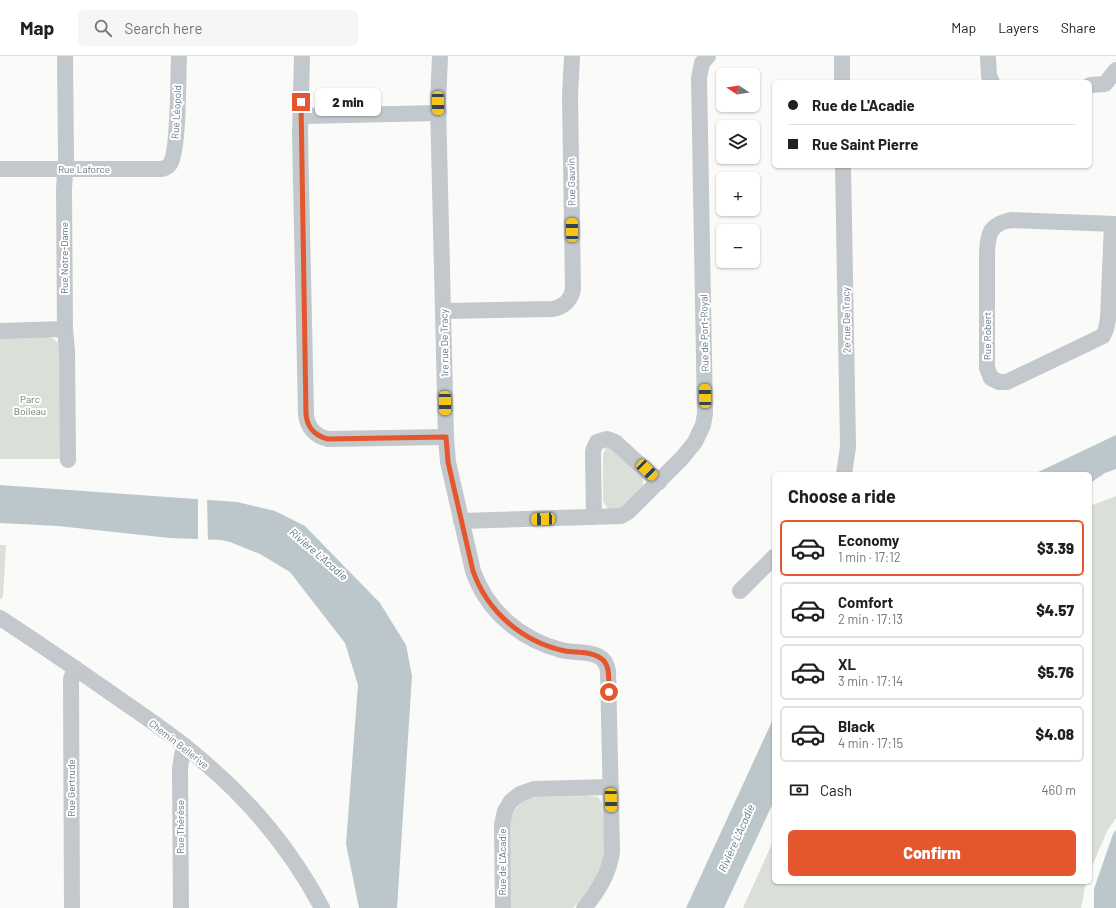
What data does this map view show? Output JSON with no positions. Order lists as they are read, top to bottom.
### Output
{
  "streets": {
    "street": [
      "Rue Léopold",
      "Rue Laforce",
      "Rue Gauvin",
      "Rue Notre-Dame",
      "2e rue De Tracy",
      "Rue de Port-Royal",
      "Rue Robert",
      "1re rue De Tracy",
      "Chemin Bellerive",
      "Rue Gertrude",
      "Rue Thérèse",
      "Rue de L'Acadie"
    ]
  },
  "crossings": [
    ["Rue Léopold", "Rue Laforce"],
    ["Rue Laforce", "Rue Notre-Dame"],
    ["Rue Gauvin", "1re rue De Tracy"],
    ["Rue de Port-Royal", "1re rue De Tracy"],
    ["1re rue De Tracy", "Rue de L'Acadie"],
    ["Chemin Bellerive", "Rue Gertrude"],
    ["Chemin Bellerive", "Rue Thérèse"]
  ],
  "water": ["Rivière L'Acadie"],
  "parks": ["Parc Boileau"],
  "north": "left",
  "page": {
    "header": "Map",
    "search": "Search here",
    "nav": ["Map", "Layers", "Share"],
    "map_buttons": ["+", "−"],
    "banner": ["Rue de L'Acadie", "Rue Saint Pierre"],
    "bubble": "2 min",
    "heading": "Choose a ride",
    "list": [
      {
        "name": "Economy",
        "note": "1 min · 17:12",
        "value": "$3.39"
      },
      {
        "name": "Comfort",
        "note": "2 min · 17:13",
        "value": "$4.57"
      },
      {
        "name": "XL",
        "note": "3 min · 17:14",
        "value": "$5.76"
      },
      {
        "name": "Black",
        "note": "4 min · 17:15",
        "value": "$4.08"
      }
    ],
    "pay": ["Cash", "460 m"],
    "buttons": "Confirm"
  }
}
